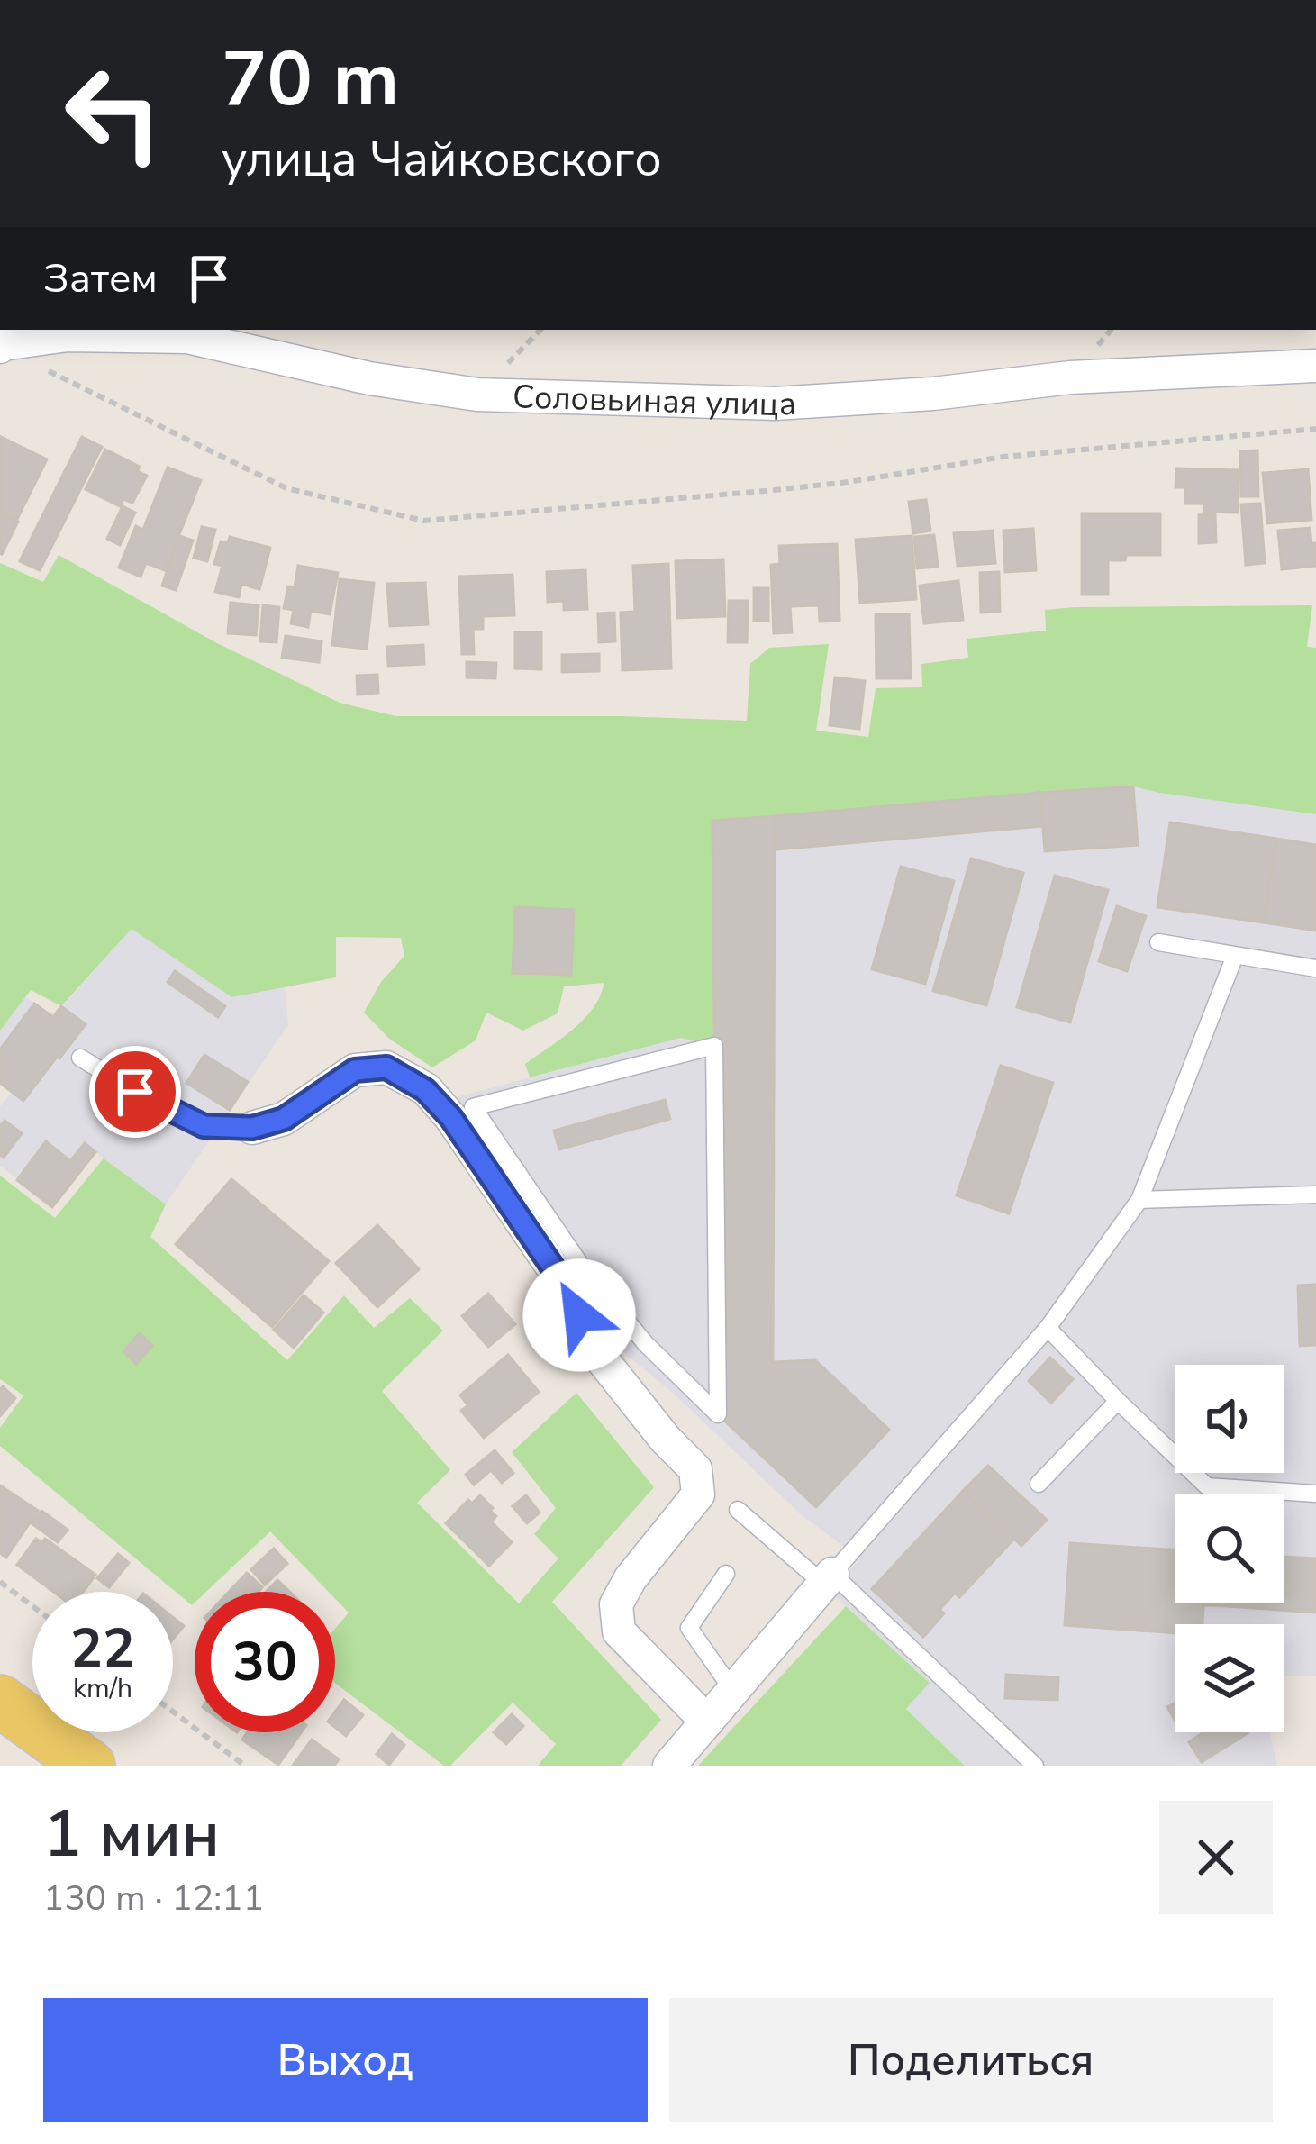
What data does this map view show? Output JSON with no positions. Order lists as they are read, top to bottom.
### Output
{
  "streets": {
    "street": ["Соловьиная улица"]
  },
  "page": {
    "turn": ["70 m", "улица Чайковского"],
    "then": "Затем",
    "speed": "22 km/h",
    "limit": "30",
    "heading": ["1 мин", "130 m · 12:11"],
    "buttons": ["Выход", "Поделиться"]
  }
}
